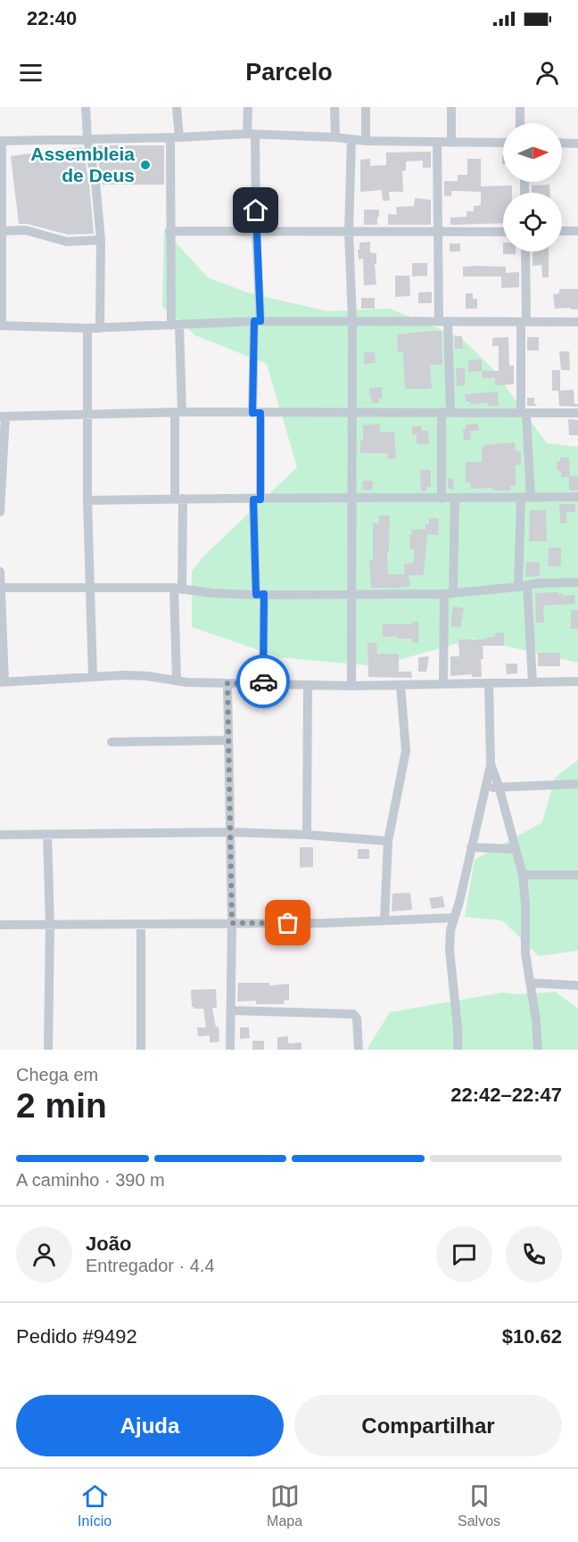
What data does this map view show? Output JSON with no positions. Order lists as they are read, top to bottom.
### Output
{
  "places": ["Assembleia de Deus"],
  "north": "right",
  "page": {
    "status": "22:40",
    "header": "Parcelo",
    "heading": ["2 min", "Chega em", "22:42–22:47"],
    "panel": [
      "João",
      "Entregador · 4.4",
      "Pedido #9492",
      "$10.62"
    ],
    "bar": "A caminho · 390 m",
    "buttons": ["Ajuda", "Compartilhar"],
    "tabs": ["Início", "Mapa", "Salvos"]
  }
}
